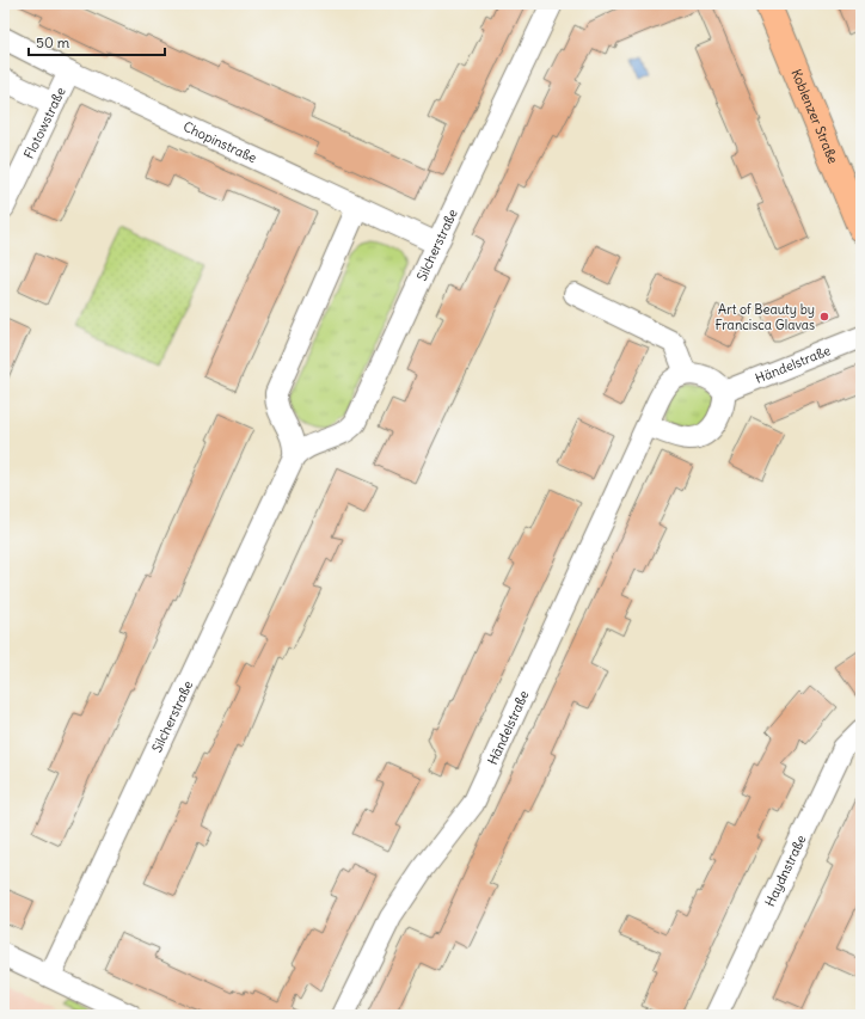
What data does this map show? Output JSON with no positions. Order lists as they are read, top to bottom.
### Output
{
  "streets": {
    "main road": ["Koblenzer Straße"],
    "street": [
      "Flotowstraße",
      "Chopinstraße",
      "Silcherstraße",
      "Händelstraße",
      "Haydnstraße"
    ]
  },
  "crossings": [
    ["Flotowstraße", "Chopinstraße"],
    ["Chopinstraße", "Silcherstraße"]
  ],
  "places": ["Art of Beauty by Francisca Glavas"],
  "scale_bar": "50 m"
}
